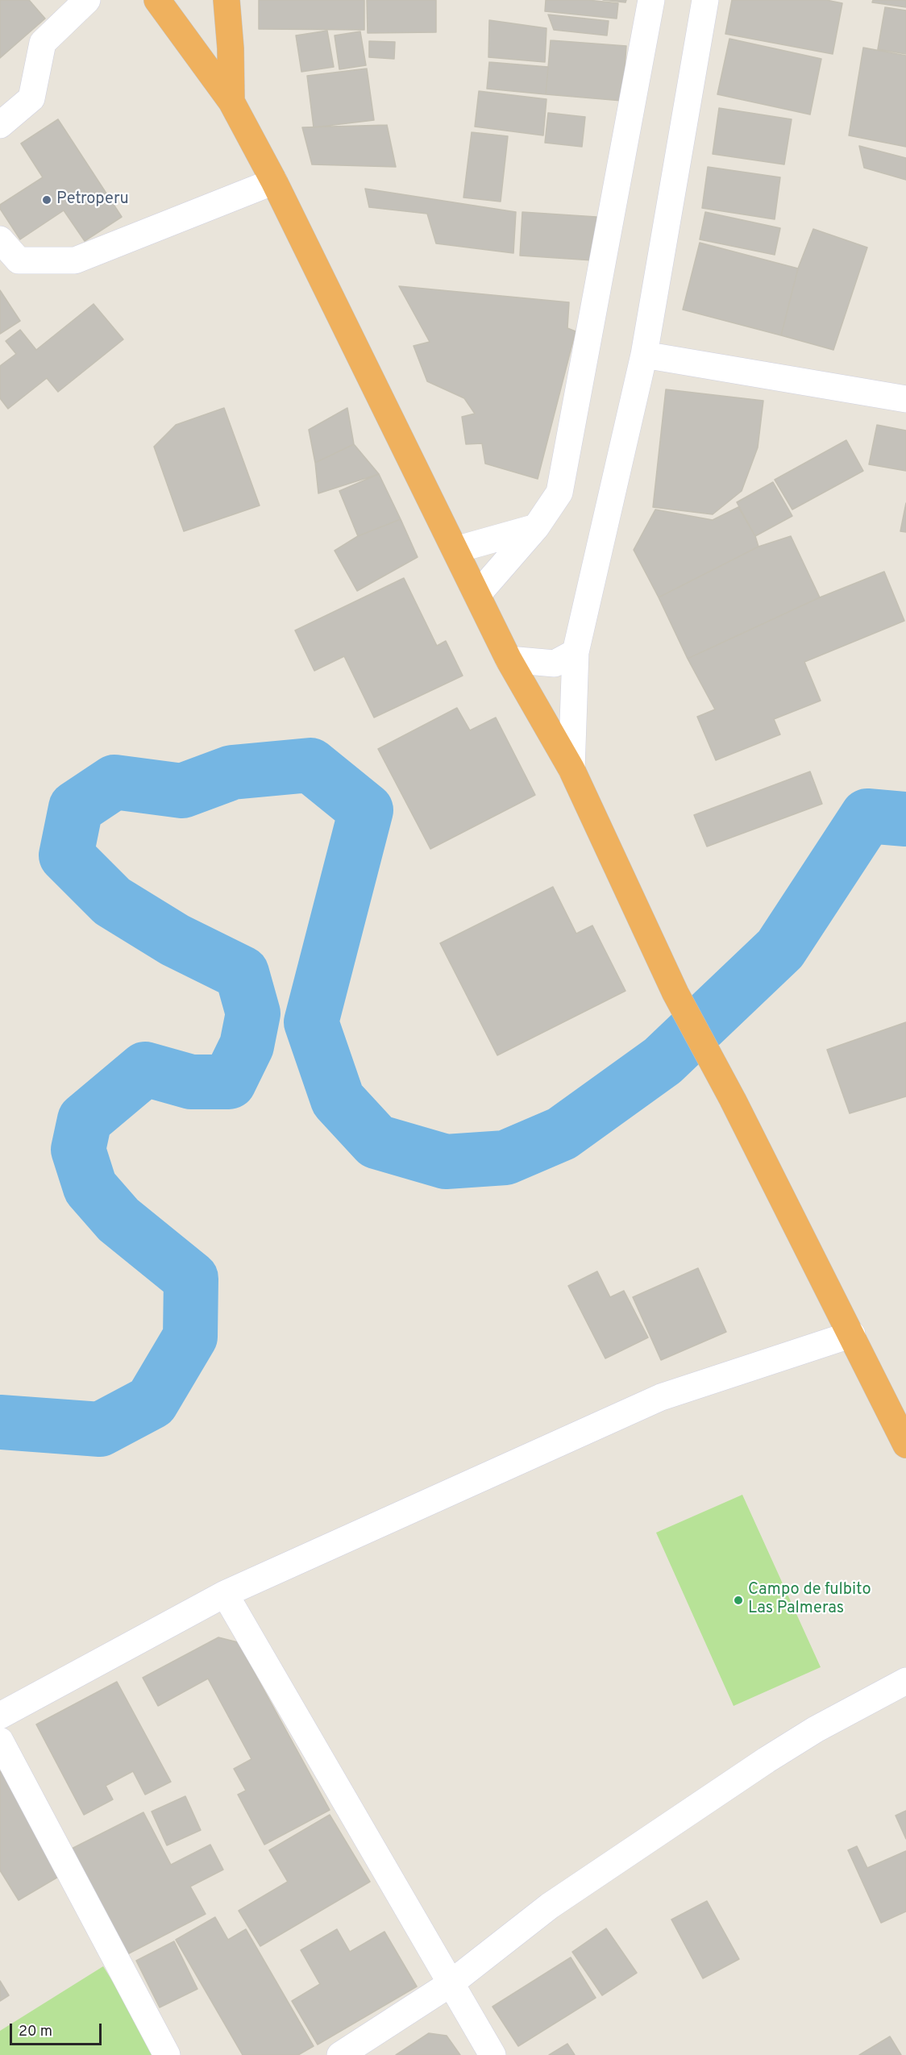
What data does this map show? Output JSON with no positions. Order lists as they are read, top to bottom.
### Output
{
  "places": ["Petroperu", "Campo de fulbito Las Palmeras"],
  "scale_bar": "20 m"
}
